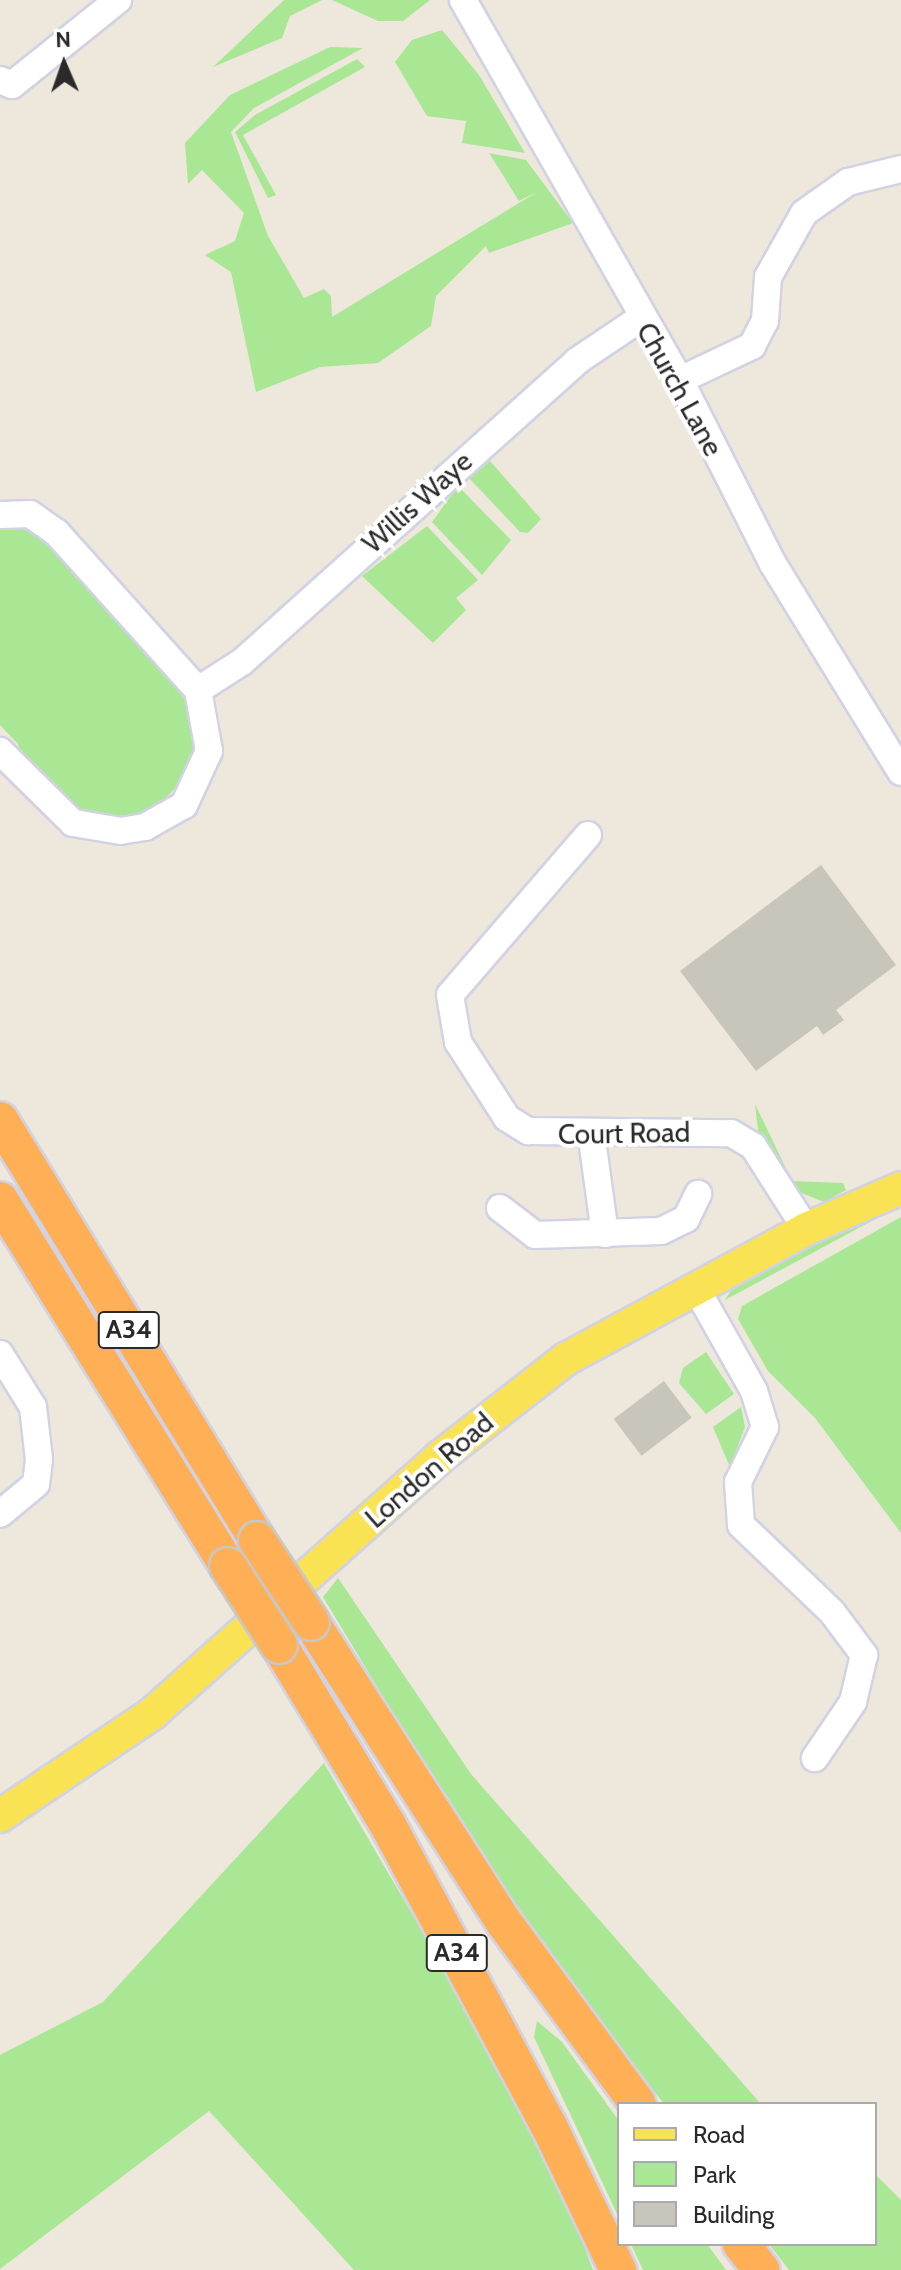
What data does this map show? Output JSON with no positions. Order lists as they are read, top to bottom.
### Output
{
  "streets": {
    "highway": ["A34"],
    "main road": ["London Road"],
    "street": ["Church Lane", "Willis Waye", "Court Road"]
  },
  "crossings": [
    ["Church Lane", "Willis Waye"],
    ["Court Road", "London Road"]
  ],
  "legend": ["Road", "Park", "Building"],
  "north": "top"
}
